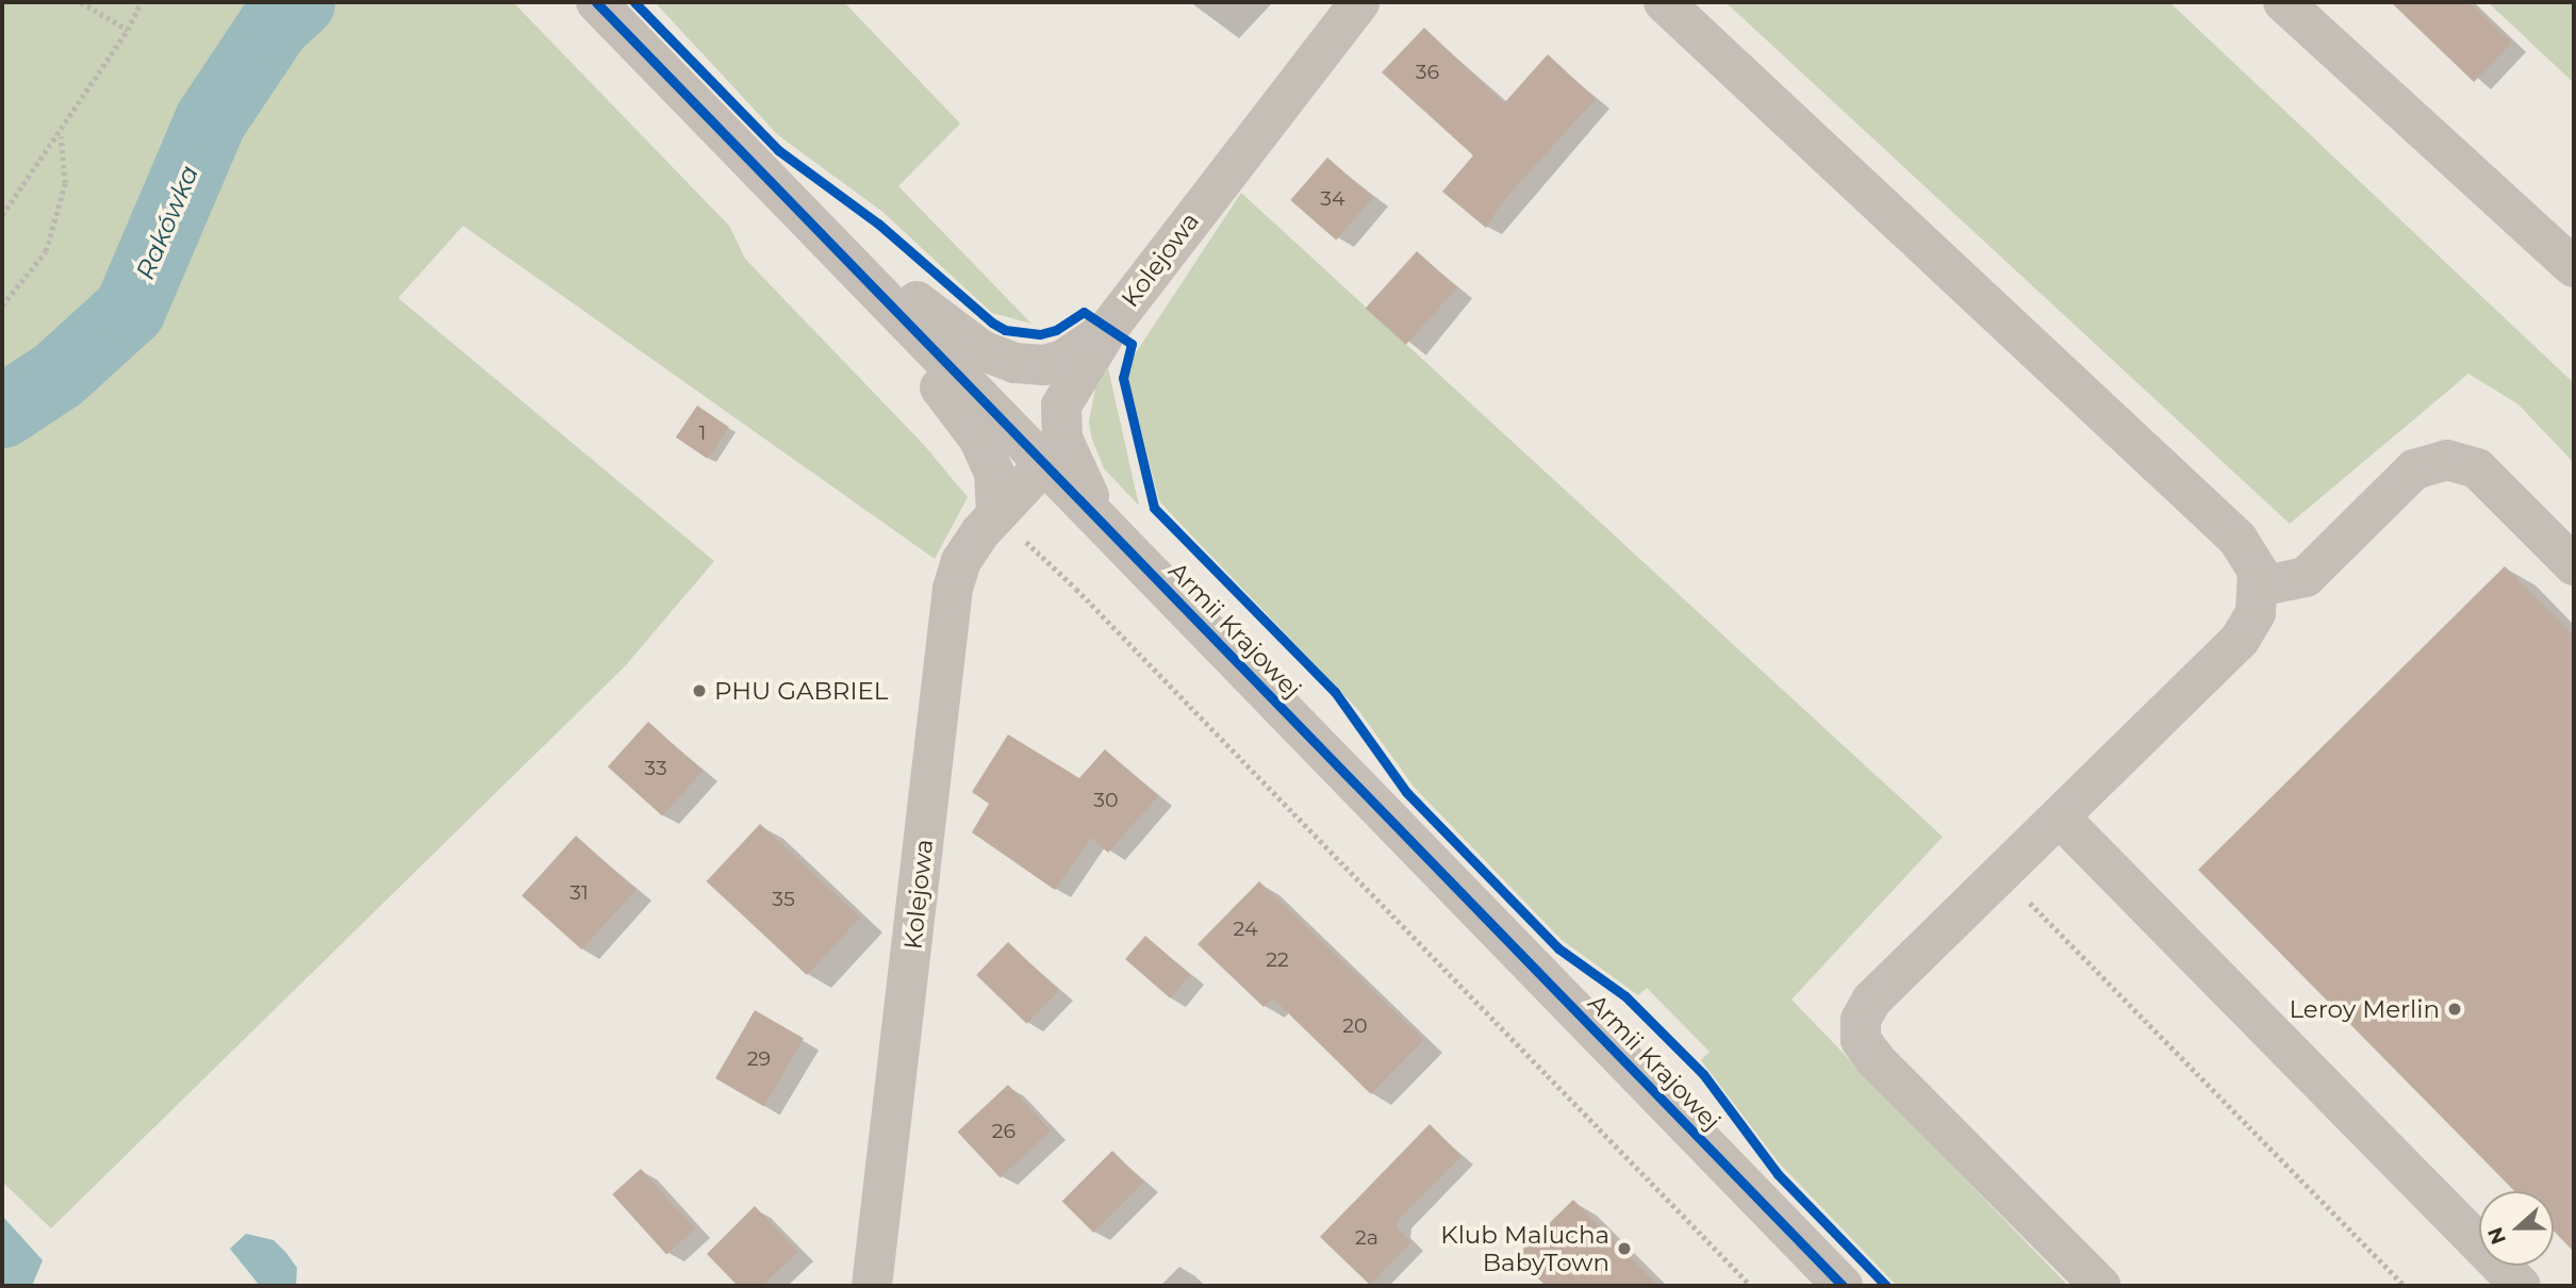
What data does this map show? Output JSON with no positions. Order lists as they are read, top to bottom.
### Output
{
  "streets": {
    "street": ["Kolejowa", "Armii Krajowej"]
  },
  "crossings": [
    ["Kolejowa", "Armii Krajowej"]
  ],
  "water": ["Rakówka"],
  "places": ["PHU GABRIEL", "Leroy Merlin", "Klub Malucha BabyTown"],
  "house_numbers": [
    "36",
    "34",
    "1",
    "33",
    "30",
    "31",
    "35",
    "24",
    "22",
    "20",
    "29",
    "26",
    "2a"
  ],
  "north": "left"
}
